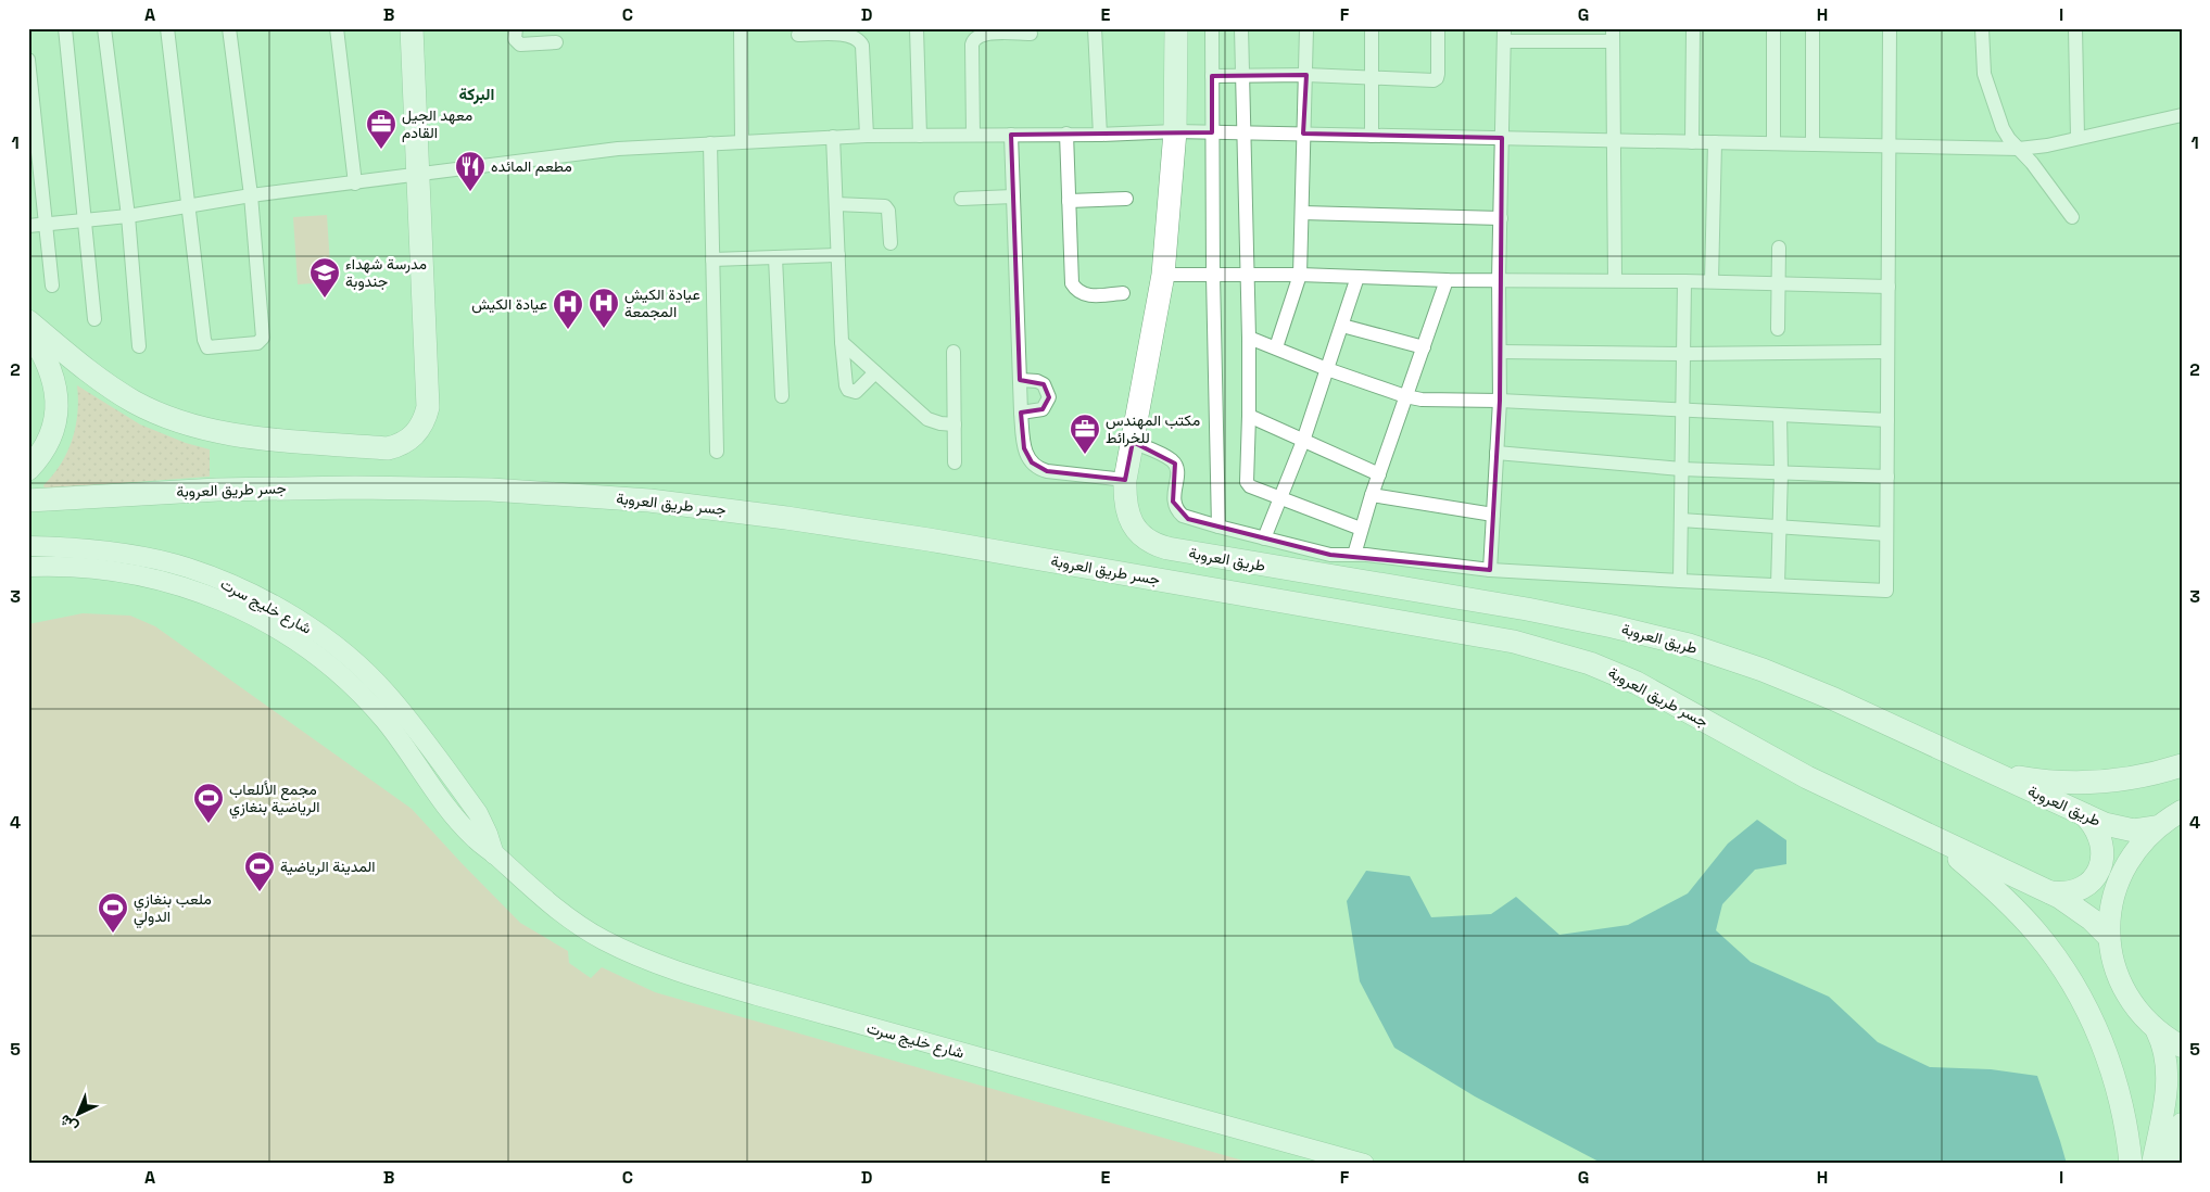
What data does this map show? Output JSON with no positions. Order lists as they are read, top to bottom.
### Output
{
  "streets": {
    "highway": ["جسر طريق العروبة", "طريق العروبة"],
    "main road": ["شارع خليج سرت"]
  },
  "districts": ["البركة"],
  "places": {
    "office": ["معهد الجيل القادم", "مكتب المهندس للخرائط"],
    "restaurant": ["مطعم المائده"],
    "school or university": ["مدرسة شهداء جندوبة"],
    "hospital": ["عيادة الكيش المجمعة", "عيادة الكيش"],
    "sports": ["مجمع الأللعاب الرياضية بنغازي", "المدينة الرياضية", "ملعب بنغازي الدولي"]
  },
  "north": "bottom left",
  "grid": {
    "columns": [
      "A",
      "B",
      "C",
      "D",
      "E",
      "F",
      "G",
      "H",
      "I"
    ],
    "rows": [
      "1",
      "2",
      "3",
      "4",
      "5"
    ]
  }
}
